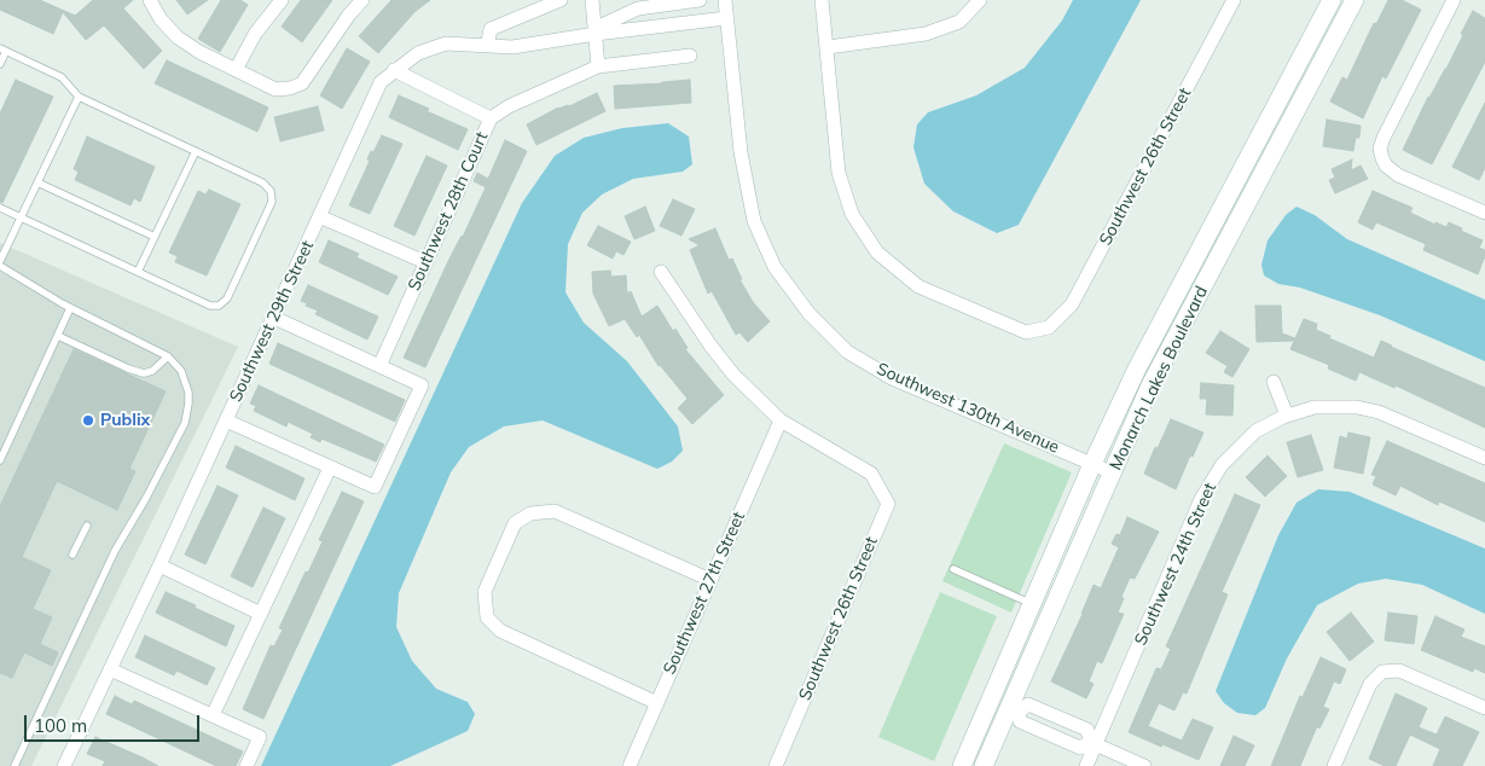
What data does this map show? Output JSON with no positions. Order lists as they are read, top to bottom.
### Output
{
  "streets": {
    "street": [
      "Southwest 26th Street",
      "Southwest 28th Court",
      "Southwest 29th Street",
      "Monarch Lakes Boulevard",
      "Southwest 130th Avenue",
      "Southwest 24th Street",
      "Southwest 27th Street"
    ]
  },
  "crossings": [
    ["Southwest 26th Street", "Southwest 27th Street"],
    ["Southwest 29th Street", "Southwest 130th Avenue"],
    ["Monarch Lakes Boulevard", "Southwest 130th Avenue"]
  ],
  "places": ["Publix"],
  "scale_bar": "100 m"
}
